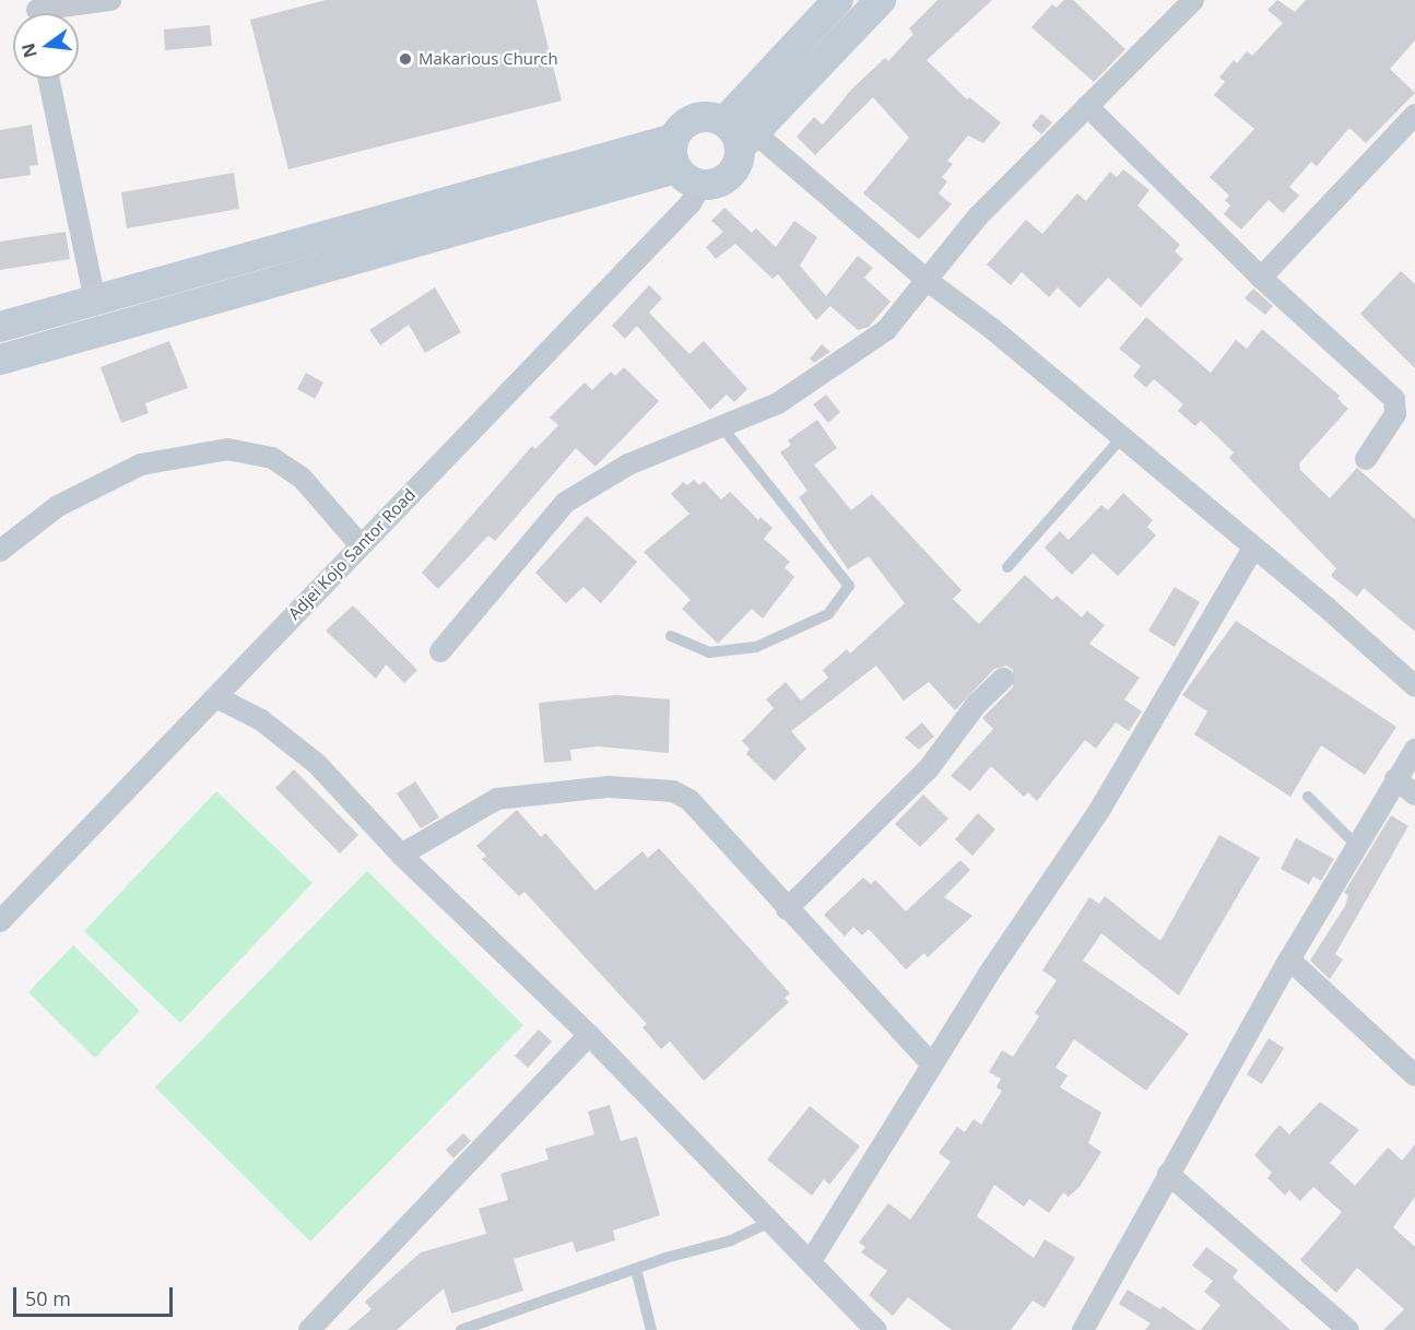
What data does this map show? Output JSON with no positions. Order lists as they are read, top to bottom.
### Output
{
  "streets": {
    "street": ["Adjei Kojo Santor Road"]
  },
  "places": ["Makarious Church"],
  "scale_bar": "50 m",
  "north": "left"
}
